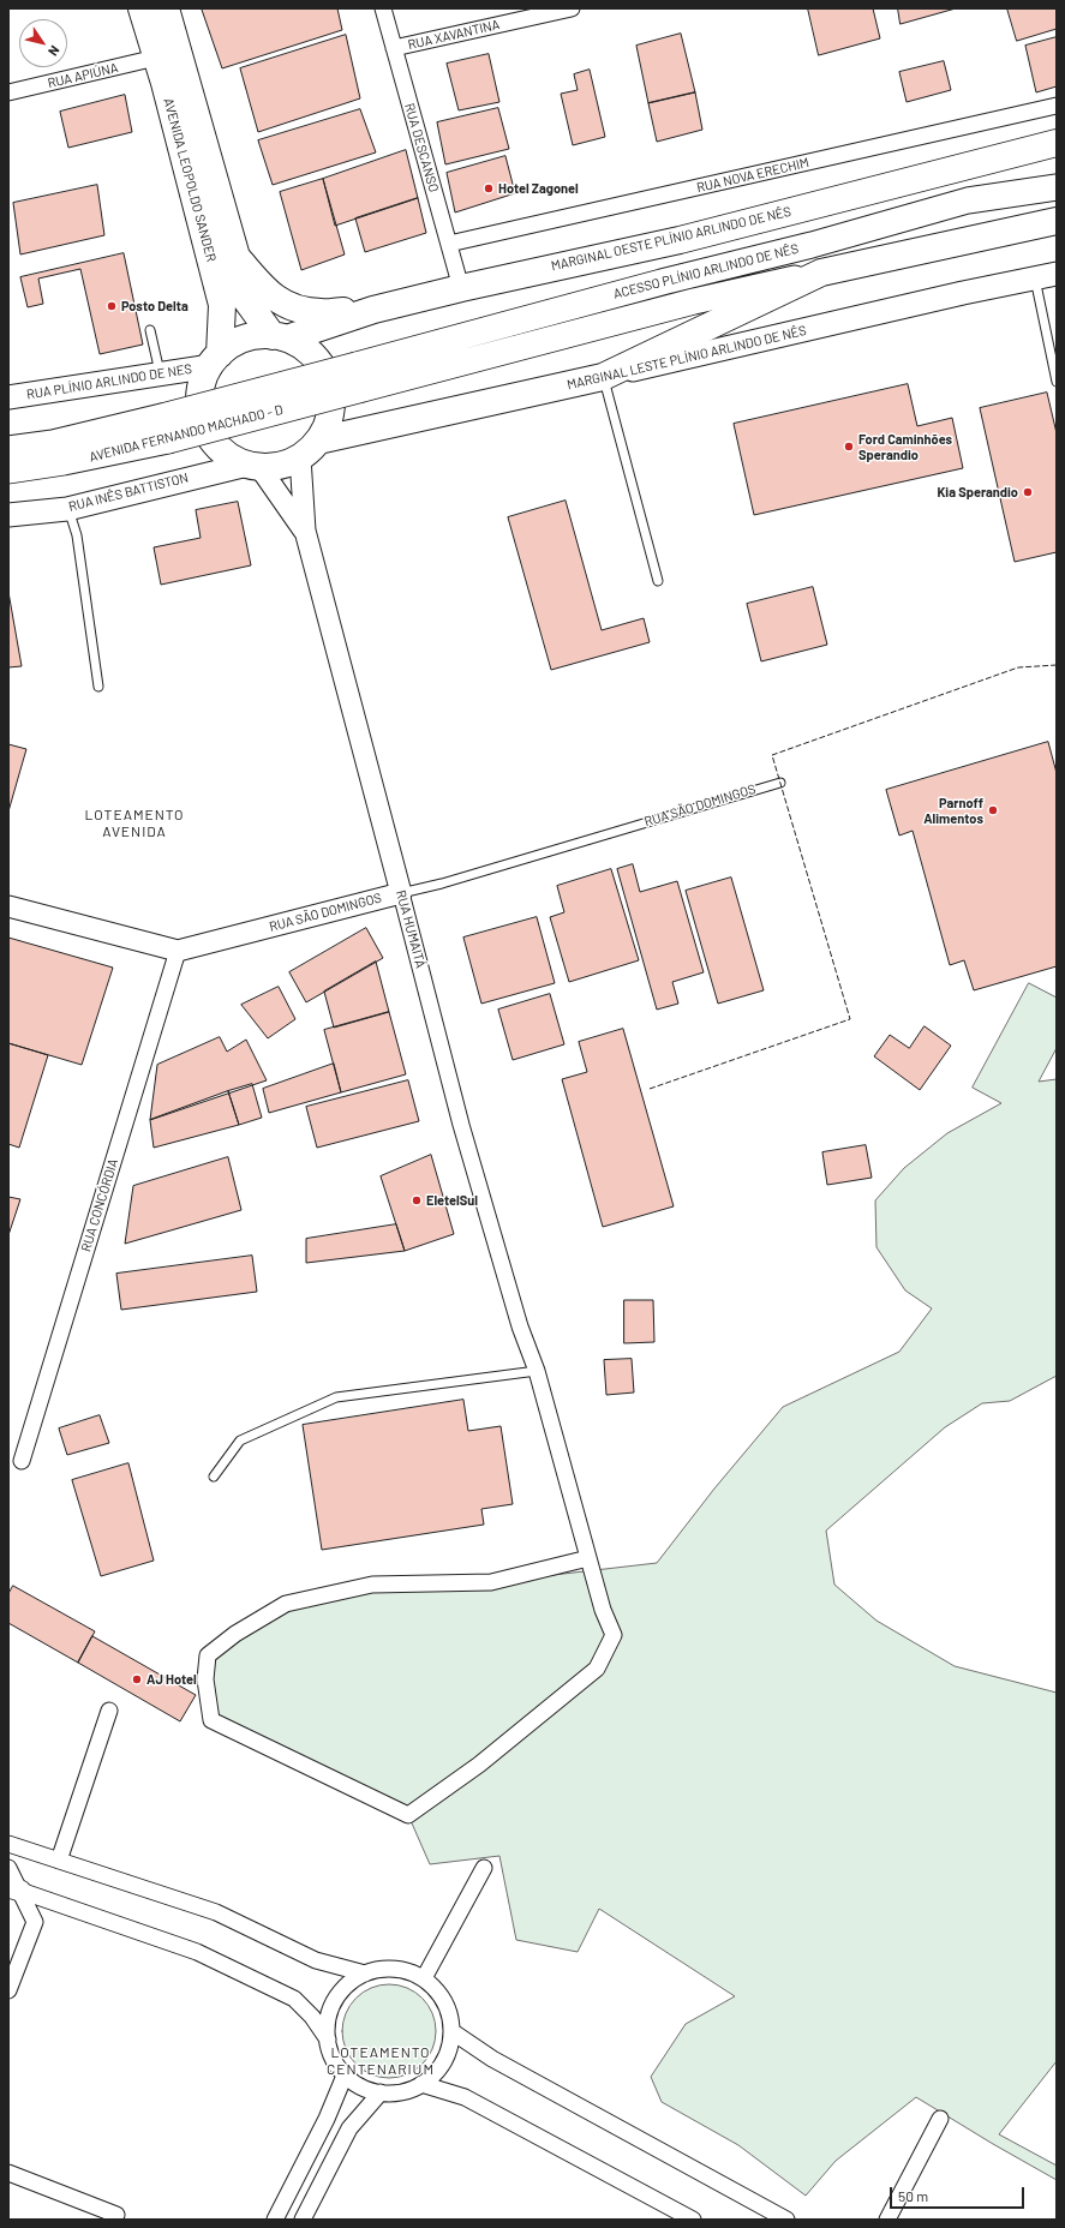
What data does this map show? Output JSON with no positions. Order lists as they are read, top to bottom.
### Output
{
  "streets": {
    "highway": [
      "AVENIDA LEOPOLDO SANDER",
      "MARGINAL OESTE PLÍNIO ARLINDO DE NÊS",
      "ACESSO PLÍNIO ARLINDO DE NÊS",
      "MARGINAL LESTE PLÍNIO ARLINDO DE NÊS"
    ],
    "main road": ["RUA PLÍNIO ARLINDO DE NES", "AVENIDA FERNANDO MACHADO - D", "RUA INÊS BATTISTON"],
    "street": [
      "RUA XAVANTINA",
      "RUA APIÚNA",
      "RUA DESCANSO",
      "RUA NOVA ERECHIM",
      "RUA SÃO DOMINGOS",
      "RUA HUMAITÁ",
      "RUA CONCÓRDIA"
    ]
  },
  "crossings": [
    ["RUA XAVANTINA", "RUA DESCANSO"],
    ["RUA APIÚNA", "AVENIDA LEOPOLDO SANDER"],
    ["RUA DESCANSO", "RUA NOVA ERECHIM"],
    ["RUA DESCANSO", "MARGINAL OESTE PLÍNIO ARLINDO DE NÊS"],
    ["AVENIDA LEOPOLDO SANDER", "MARGINAL OESTE PLÍNIO ARLINDO DE NÊS"],
    ["AVENIDA LEOPOLDO SANDER", "MARGINAL LESTE PLÍNIO ARLINDO DE NÊS"],
    ["AVENIDA LEOPOLDO SANDER", "RUA PLÍNIO ARLINDO DE NES"],
    ["AVENIDA LEOPOLDO SANDER", "RUA INÊS BATTISTON"],
    ["AVENIDA LEOPOLDO SANDER", "RUA HUMAITÁ"],
    ["MARGINAL OESTE PLÍNIO ARLINDO DE NÊS", "MARGINAL LESTE PLÍNIO ARLINDO DE NÊS"],
    ["MARGINAL OESTE PLÍNIO ARLINDO DE NÊS", "RUA PLÍNIO ARLINDO DE NES"],
    ["MARGINAL OESTE PLÍNIO ARLINDO DE NÊS", "RUA INÊS BATTISTON"],
    ["MARGINAL OESTE PLÍNIO ARLINDO DE NÊS", "RUA HUMAITÁ"],
    ["ACESSO PLÍNIO ARLINDO DE NÊS", "AVENIDA FERNANDO MACHADO - D"],
    ["MARGINAL LESTE PLÍNIO ARLINDO DE NÊS", "RUA PLÍNIO ARLINDO DE NES"],
    ["MARGINAL LESTE PLÍNIO ARLINDO DE NÊS", "RUA INÊS BATTISTON"],
    ["MARGINAL LESTE PLÍNIO ARLINDO DE NÊS", "RUA HUMAITÁ"],
    ["RUA PLÍNIO ARLINDO DE NES", "RUA INÊS BATTISTON"],
    ["RUA PLÍNIO ARLINDO DE NES", "RUA HUMAITÁ"],
    ["RUA INÊS BATTISTON", "RUA HUMAITÁ"],
    ["RUA SÃO DOMINGOS", "RUA HUMAITÁ"],
    ["RUA SÃO DOMINGOS", "RUA CONCÓRDIA"]
  ],
  "districts": ["LOTEAMENTO AVENIDA", "LOTEAMENTO CENTENARIUM"],
  "places": [
    "Hotel Zagonel",
    "Posto Delta",
    "Ford Caminhões Sperandio",
    "Kia Sperandio",
    "Parnoff Alimentos",
    "EletelSul",
    "AJ Hotel"
  ],
  "scale_bar": "50 m",
  "north": "bottom right"
}
